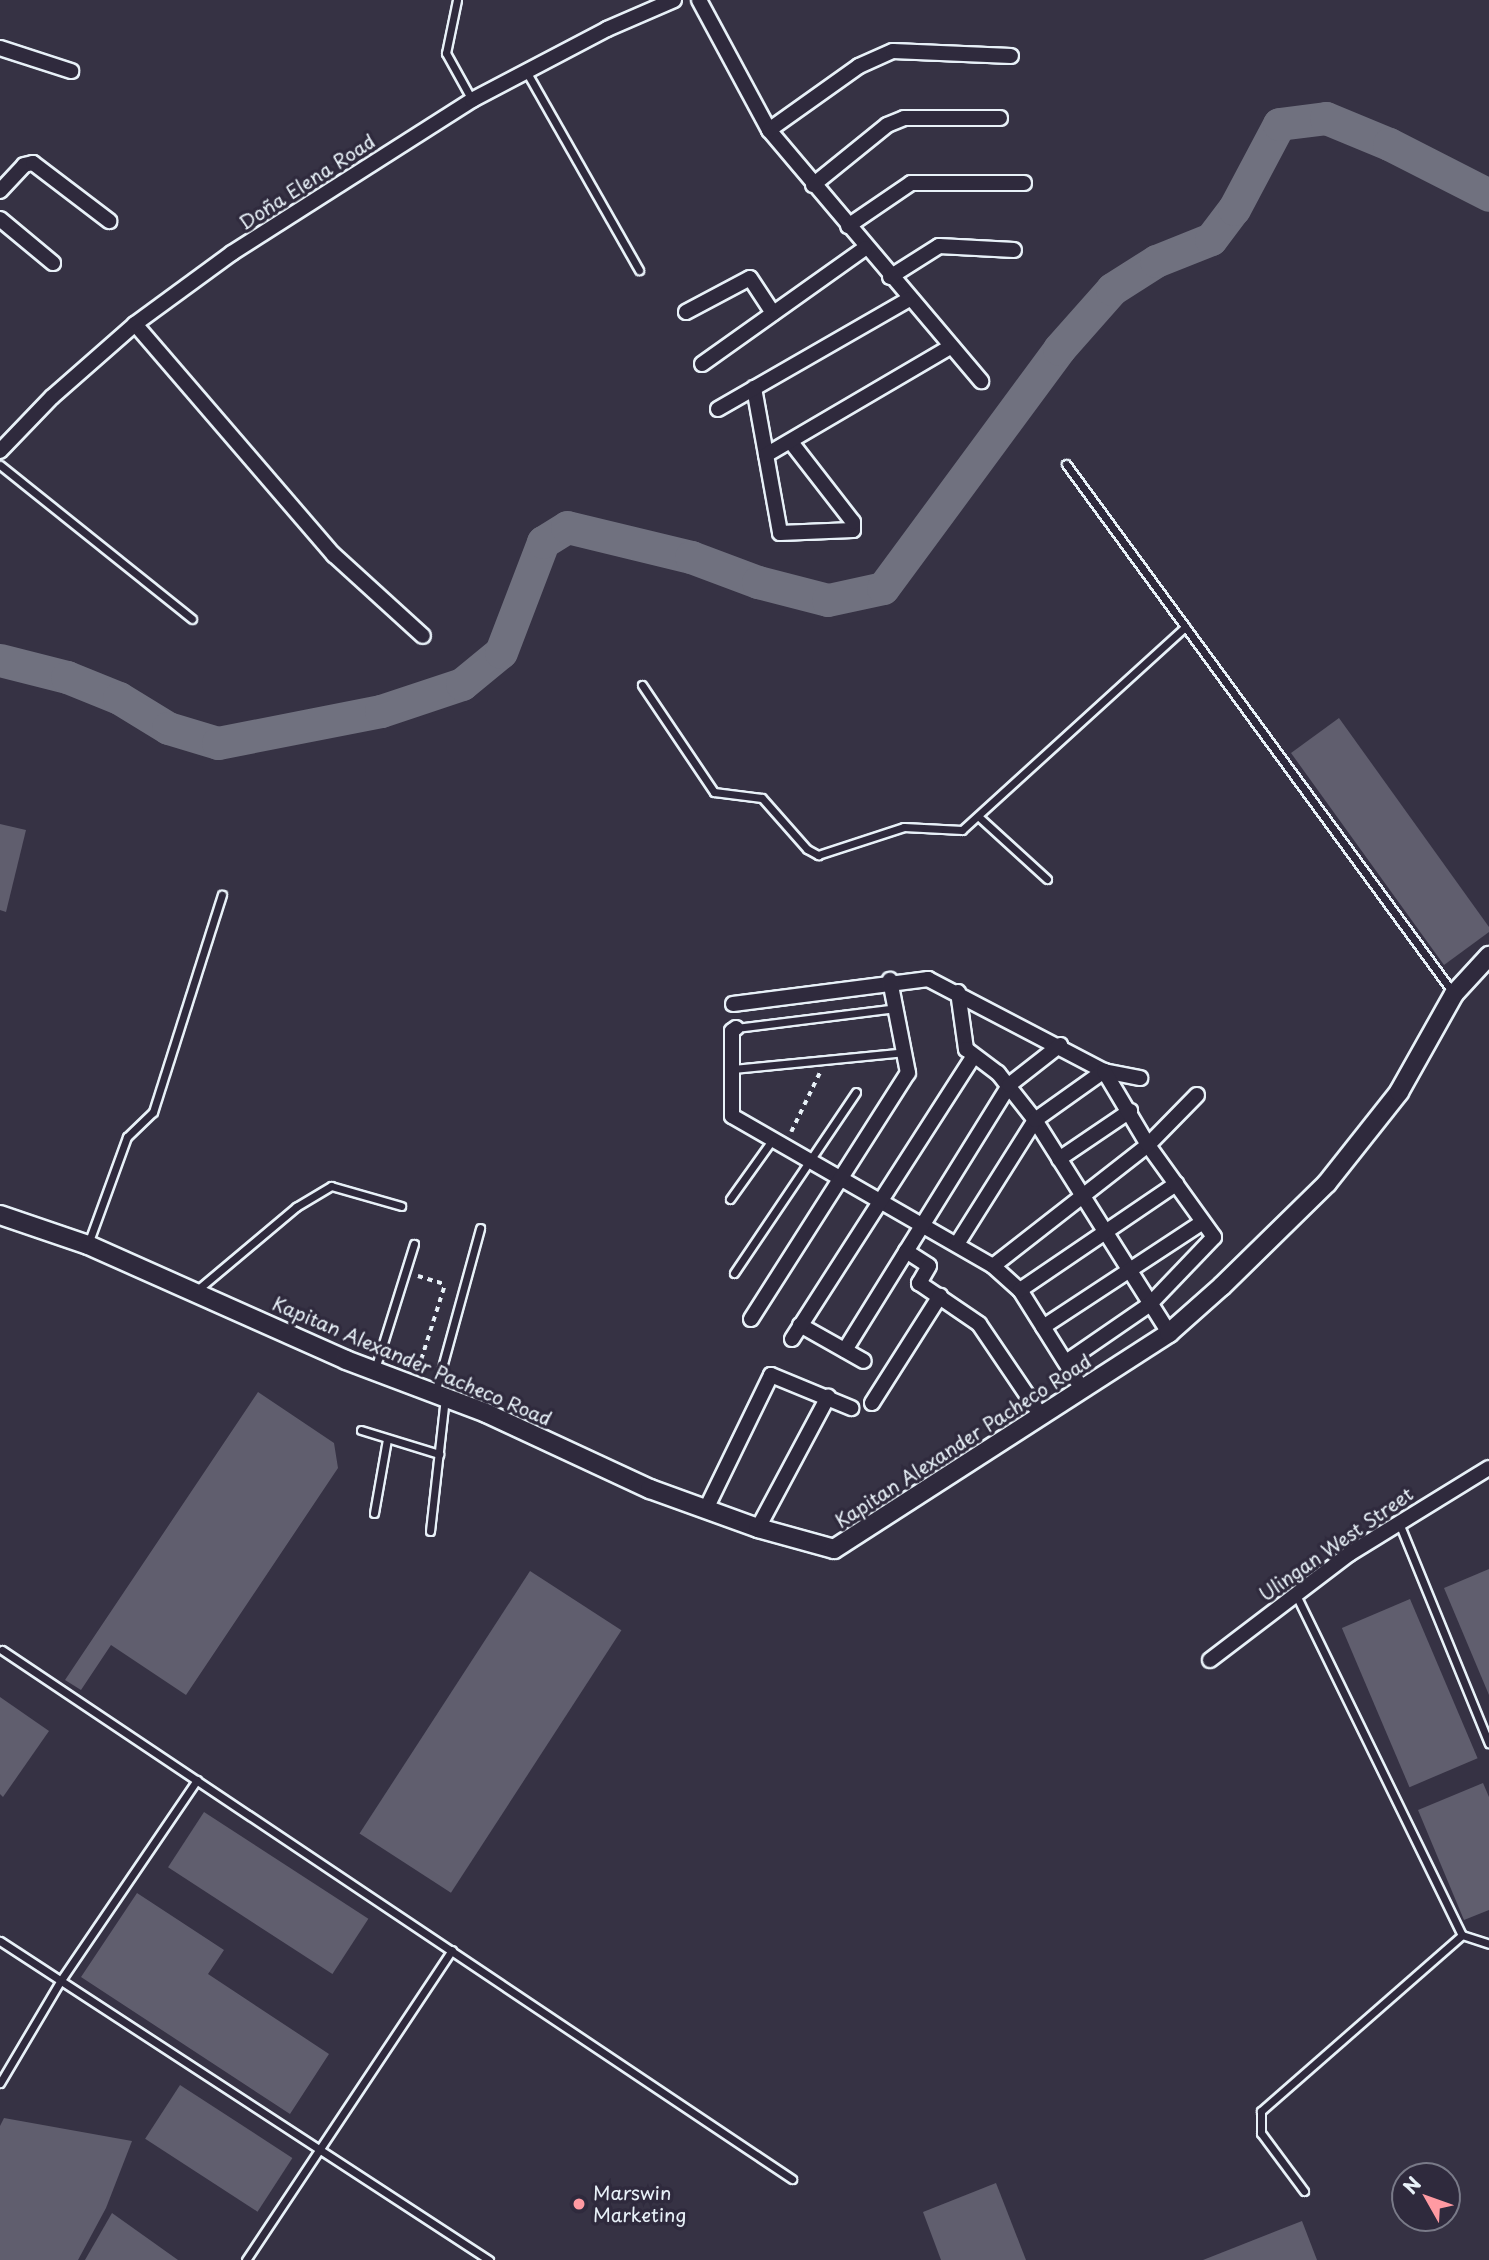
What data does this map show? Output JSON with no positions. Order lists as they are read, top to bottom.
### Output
{
  "streets": {
    "street": ["Doña Elena Road", "Kapitan Alexander Pacheco Road", "Ulingan West Street"]
  },
  "places": ["Marswin Marketing"],
  "north": "top left"
}
